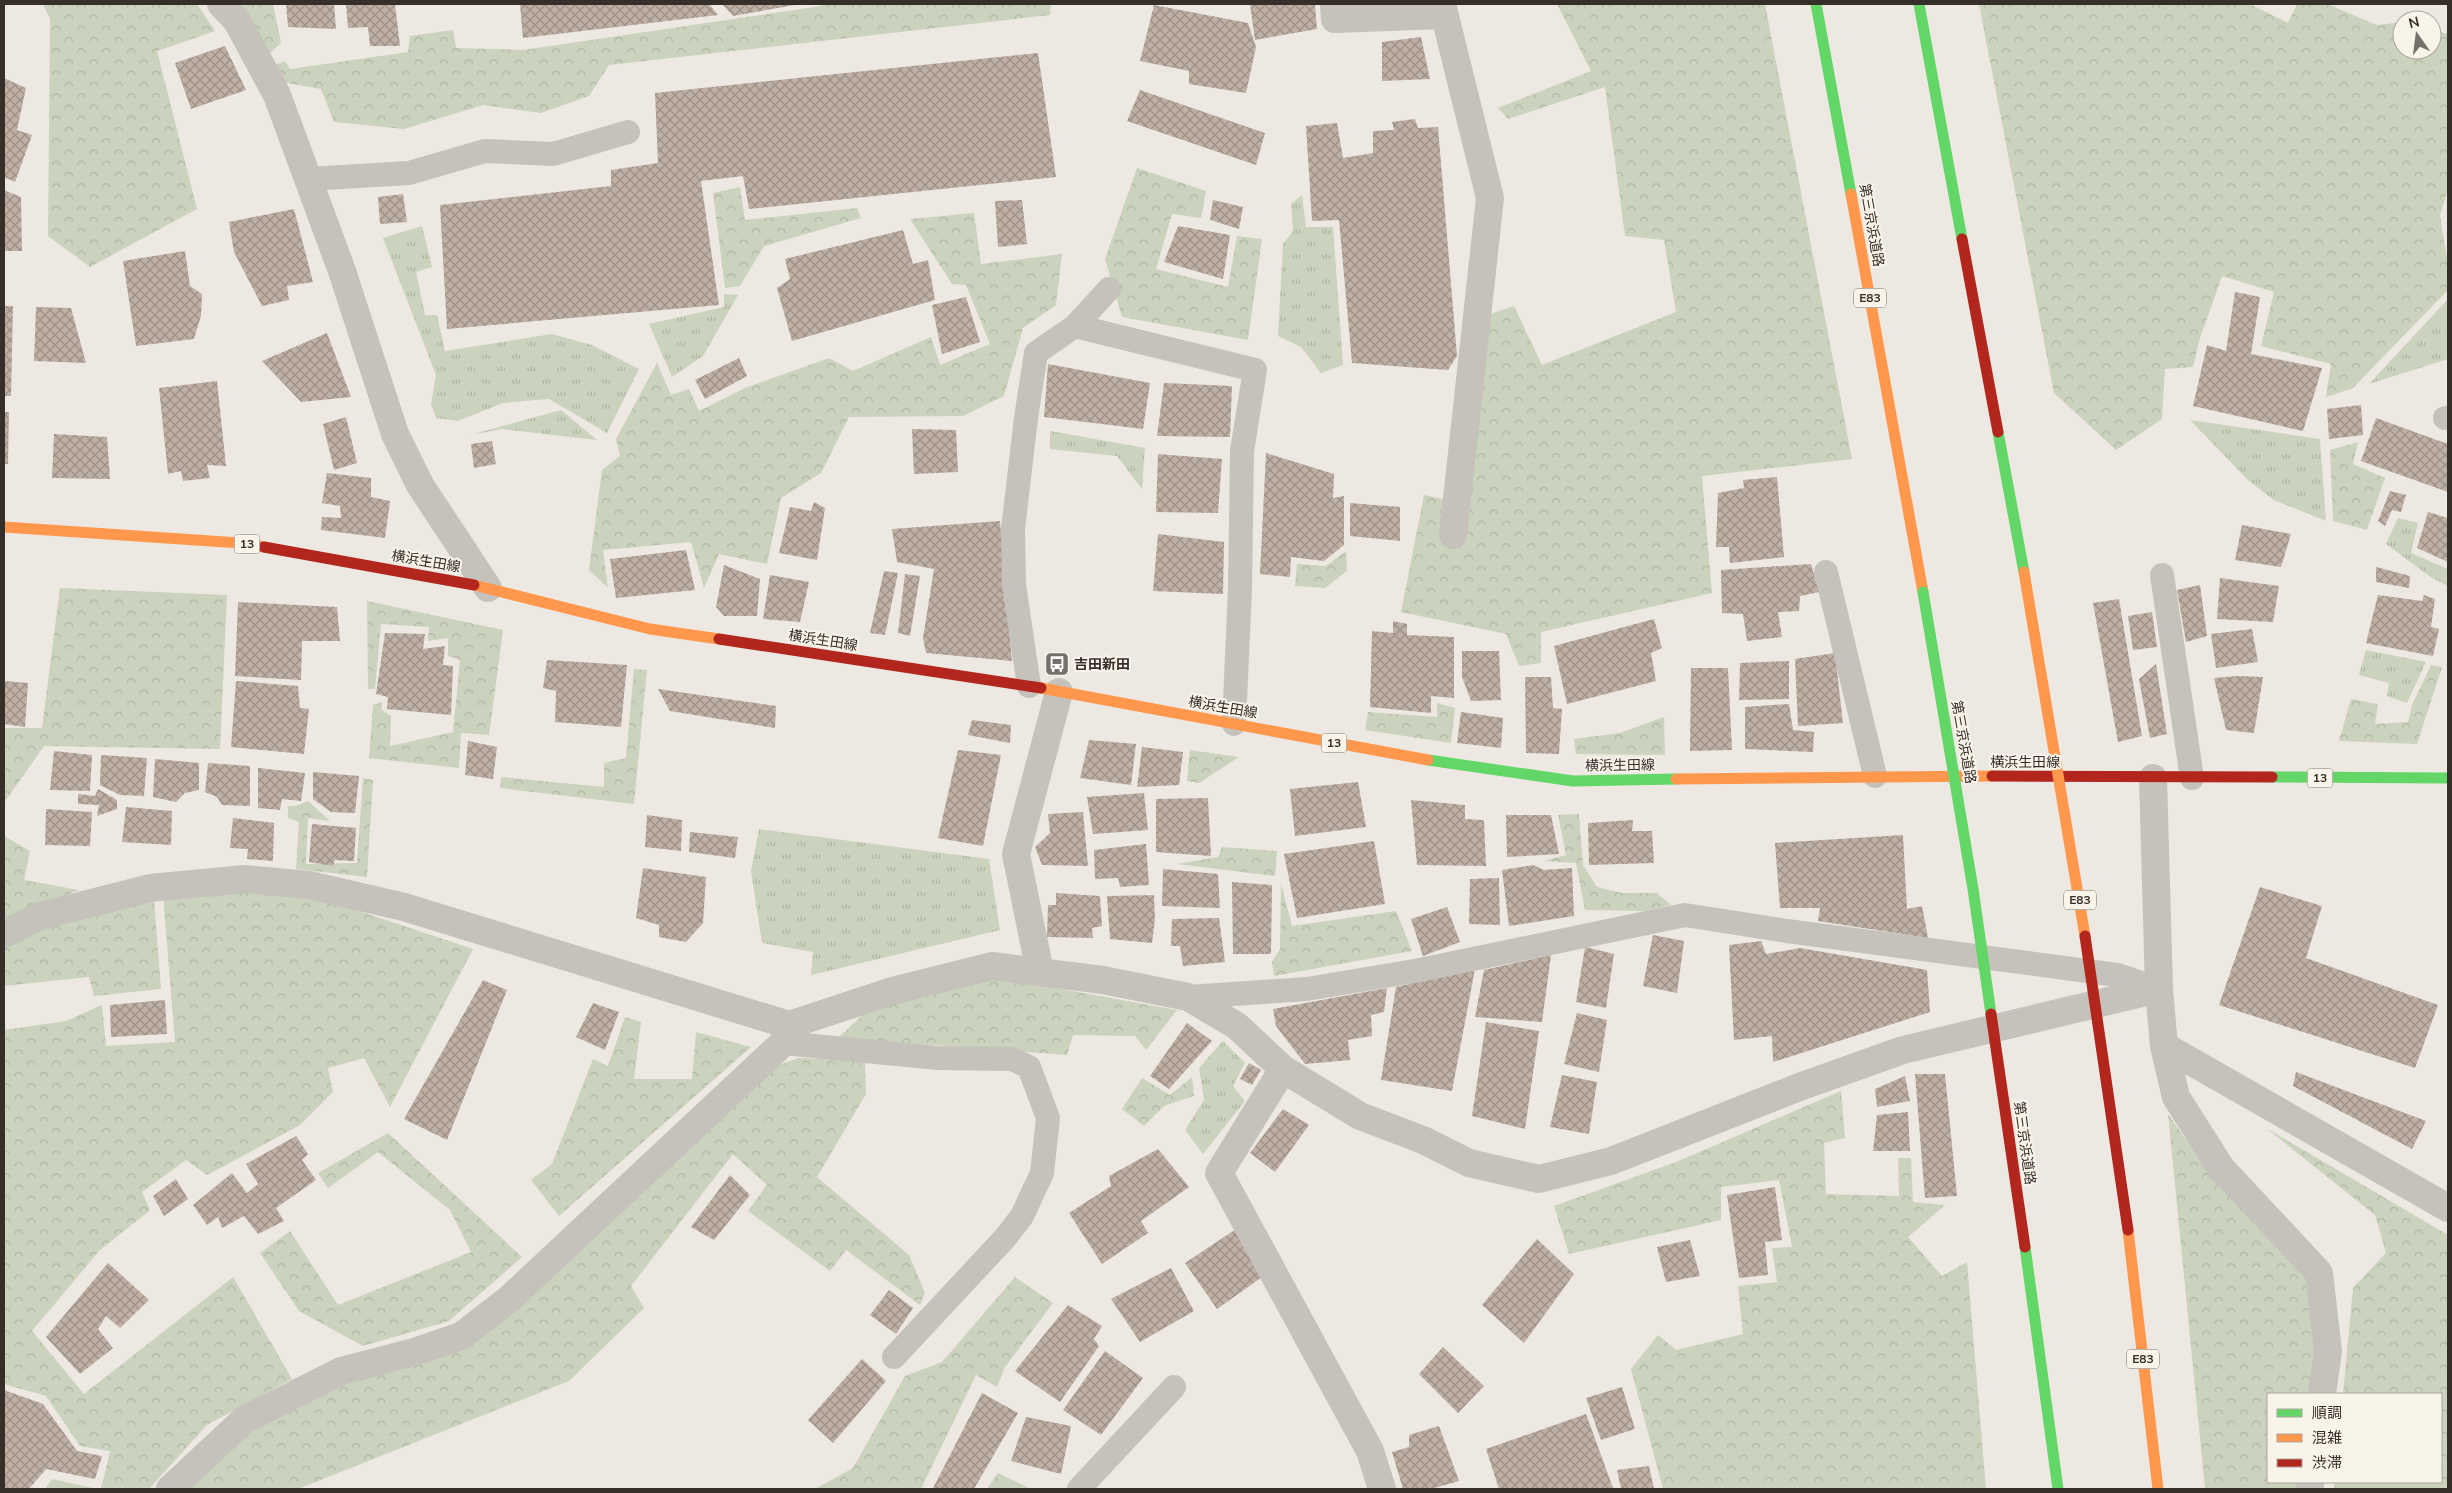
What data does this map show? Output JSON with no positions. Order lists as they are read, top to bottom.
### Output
{
  "streets": {
    "main road": [
      "第三京浜道路",
      "E83",
      "13",
      "横浜生田線"
    ]
  },
  "places": {
    "bus stop": ["吉田新田"]
  },
  "legend": ["順調", "混雑", "渋滞"],
  "north": "top"
}
